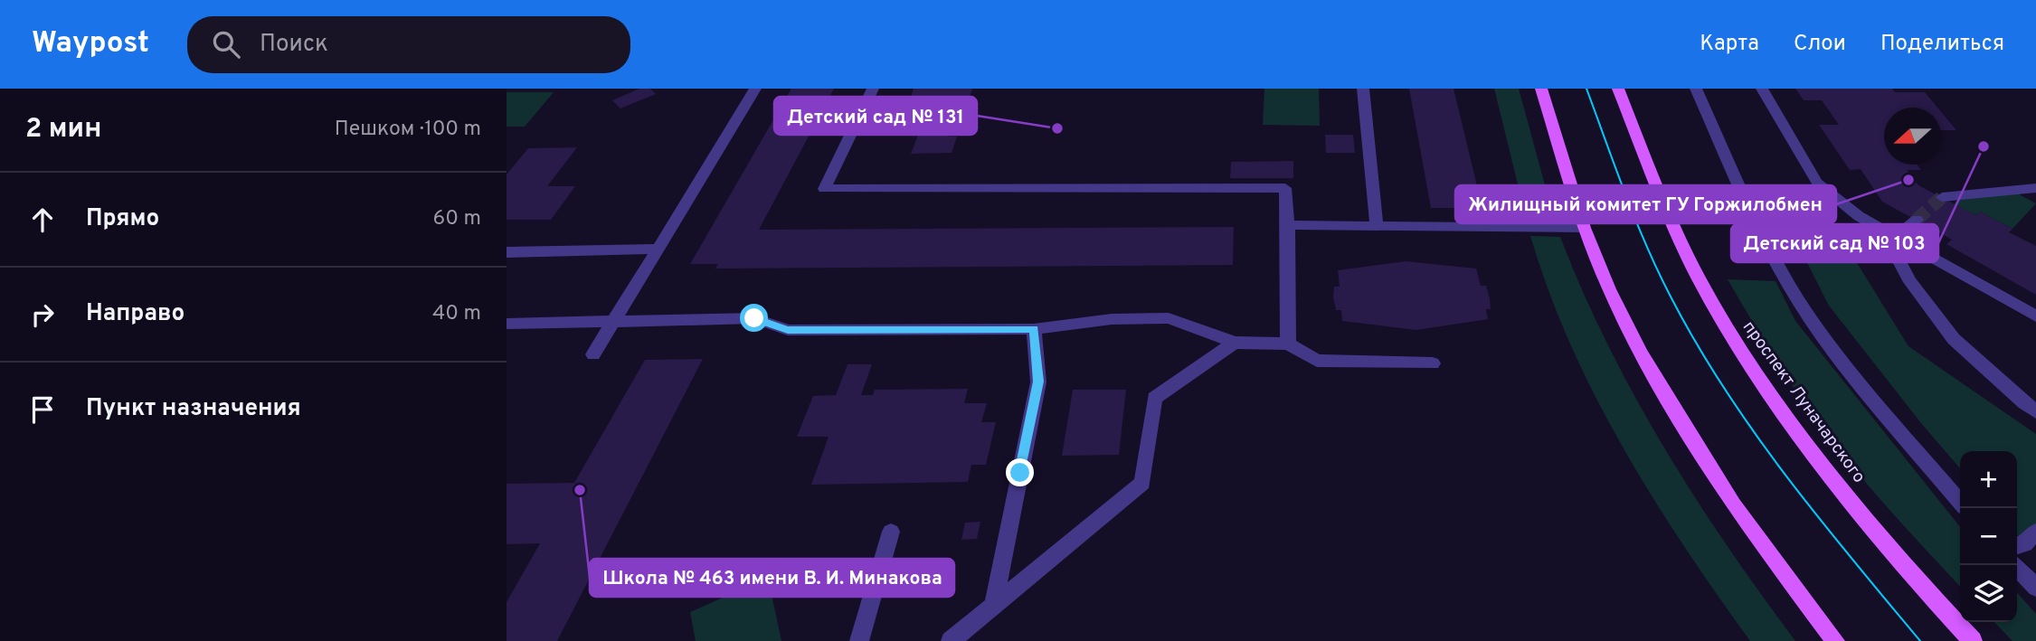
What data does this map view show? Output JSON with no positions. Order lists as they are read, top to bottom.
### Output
{
  "streets": {
    "main road": ["проспект Луначарского"]
  },
  "places": [
    "Детский сад № 131",
    "Детский сад № 103",
    "Жилищный комитет ГУ Горжилобмен",
    "Школа № 463 имени В. И. Минакова"
  ],
  "north": "left",
  "page": {
    "header": "Waypost",
    "search": "Поиск",
    "nav": ["Карта", "Слои", "Поделиться"],
    "heading": ["2 мин", "Пешком · 100 m"],
    "list": [
      ["Прямо", "60 m"],
      ["Направо", "40 m"],
      "Пункт назначения"
    ],
    "map_buttons": ["+", "−"]
  }
}
